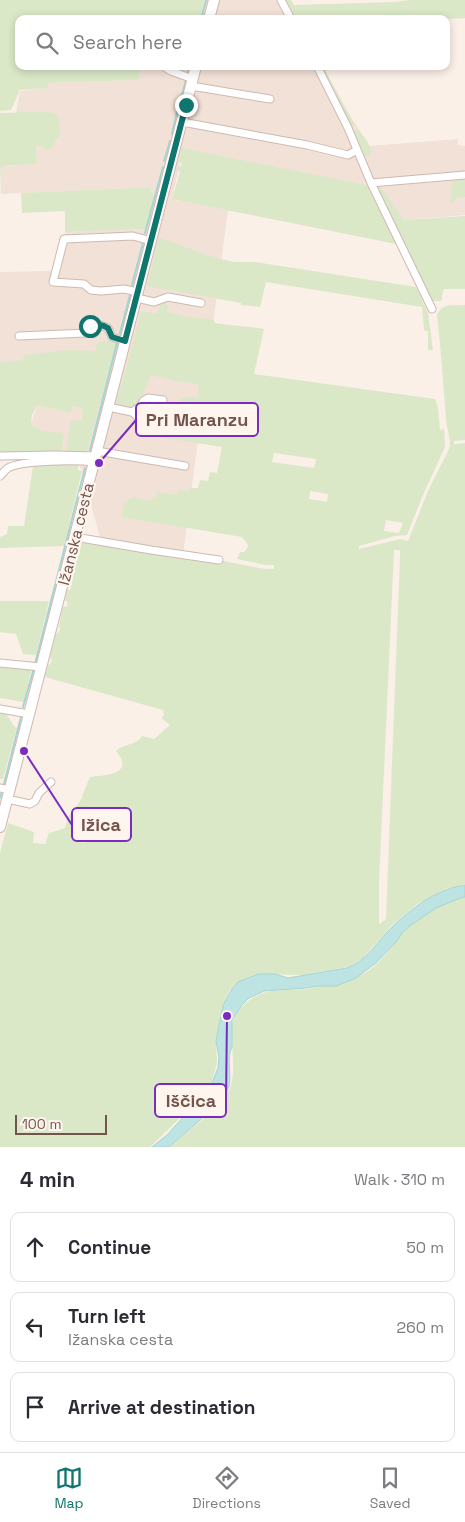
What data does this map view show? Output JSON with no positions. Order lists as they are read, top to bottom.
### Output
{
  "streets": {
    "street": ["Ižanska cesta"]
  },
  "places": ["Pri Maranzu", "Ižica", "Iščica"],
  "scale_bar": "100 m",
  "page": {
    "search": "Search here",
    "scale": "100 m",
    "heading": ["4 min", "Walk · 310 m"],
    "list": [
      ["Continue", "50 m"],
      ["Turn left", "Ižanska cesta", "260 m"],
      "Arrive at destination"
    ],
    "nav": ["Map", "Directions", "Saved"]
  }
}
